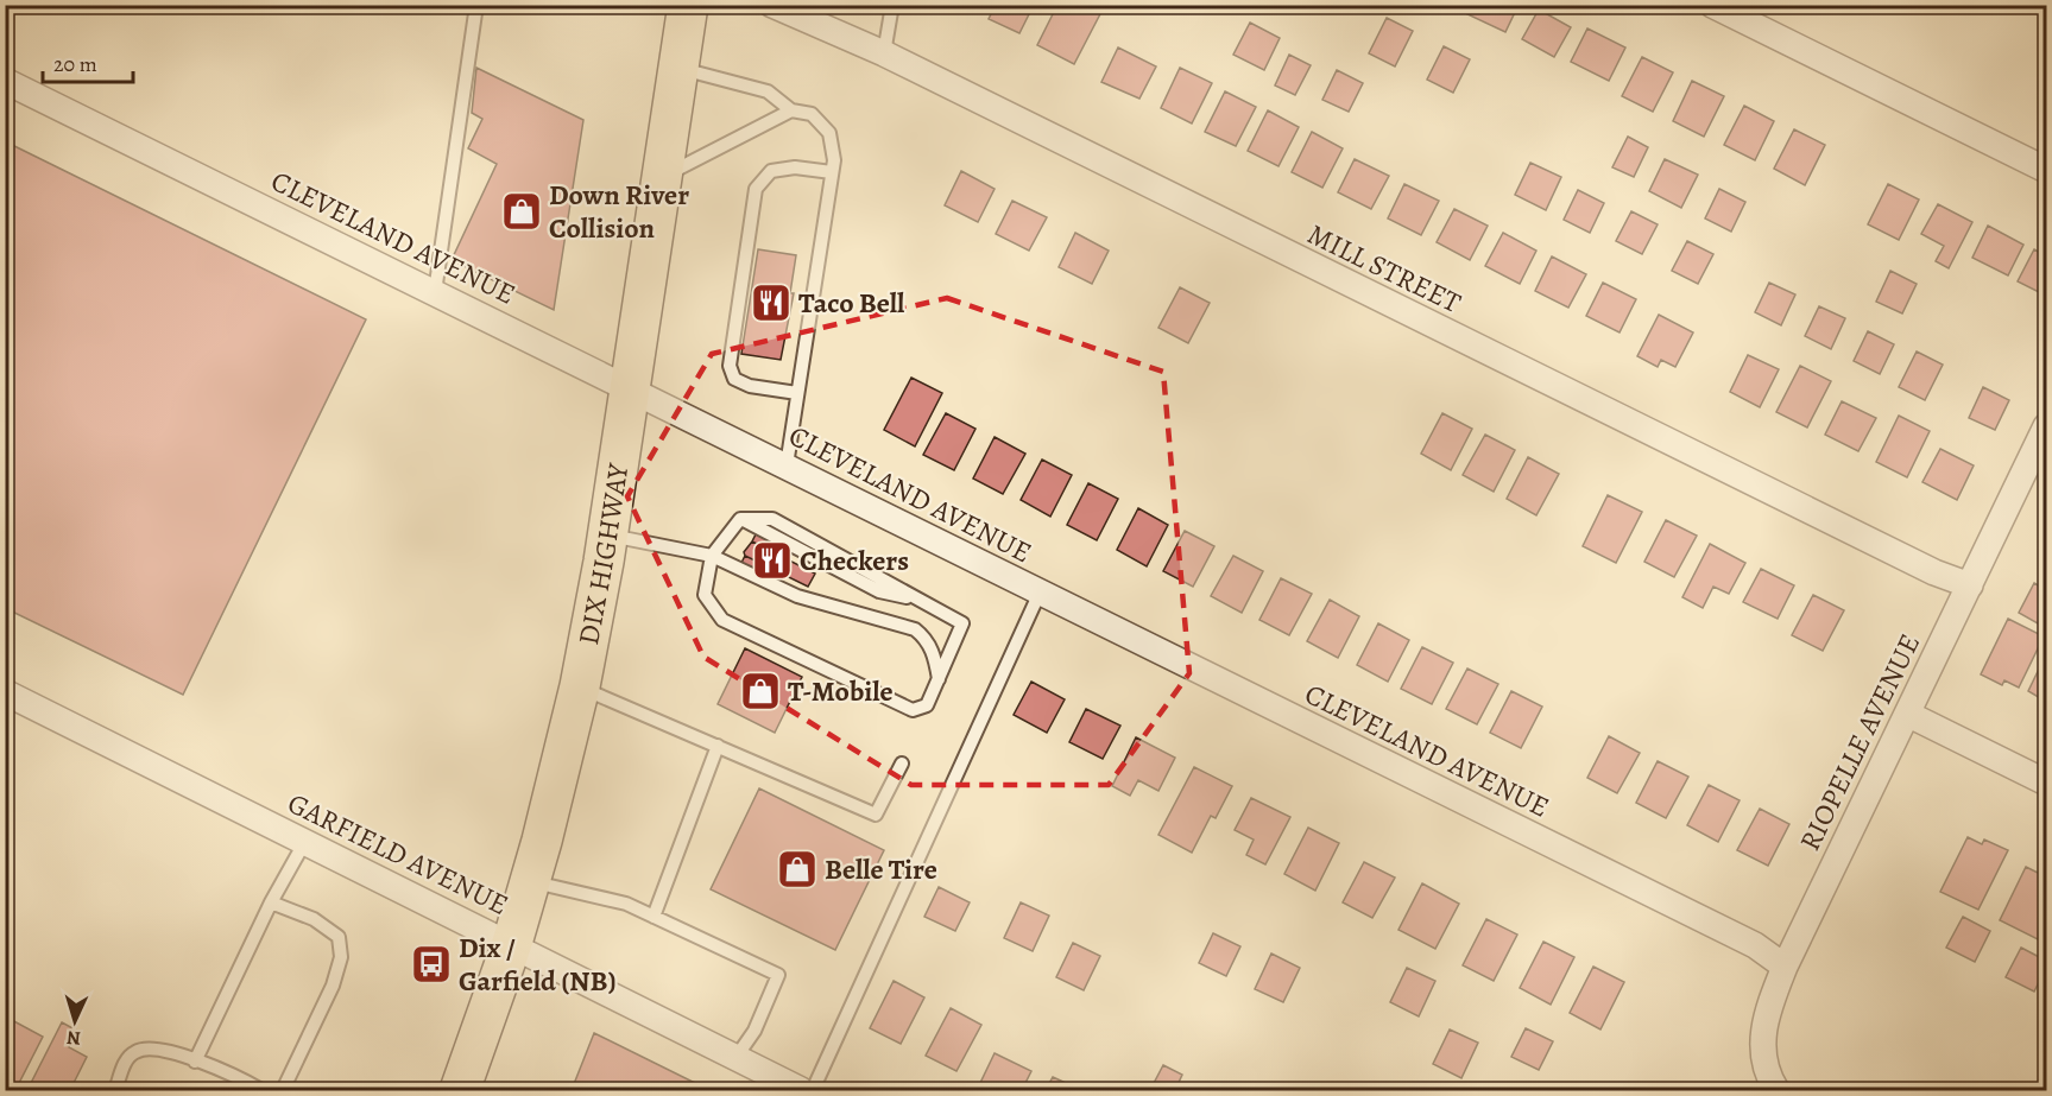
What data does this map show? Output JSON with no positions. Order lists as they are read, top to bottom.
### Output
{
  "streets": {
    "main road": ["DIX HIGHWAY"],
    "street": [
      "CLEVELAND AVENUE",
      "MILL STREET",
      "RIOPELLE AVENUE",
      "GARFIELD AVENUE"
    ]
  },
  "crossings": [
    ["CLEVELAND AVENUE", "DIX HIGHWAY"],
    ["CLEVELAND AVENUE", "RIOPELLE AVENUE"],
    ["MILL STREET", "RIOPELLE AVENUE"],
    ["DIX HIGHWAY", "GARFIELD AVENUE"]
  ],
  "places": {
    "shop": ["Down River Collision", "T-Mobile", "Belle Tire"],
    "restaurant": ["Taco Bell", "Checkers"],
    "bus stop": ["Dix / Garfield (NB)"]
  },
  "scale_bar": "20 m",
  "north": "bottom"
}
